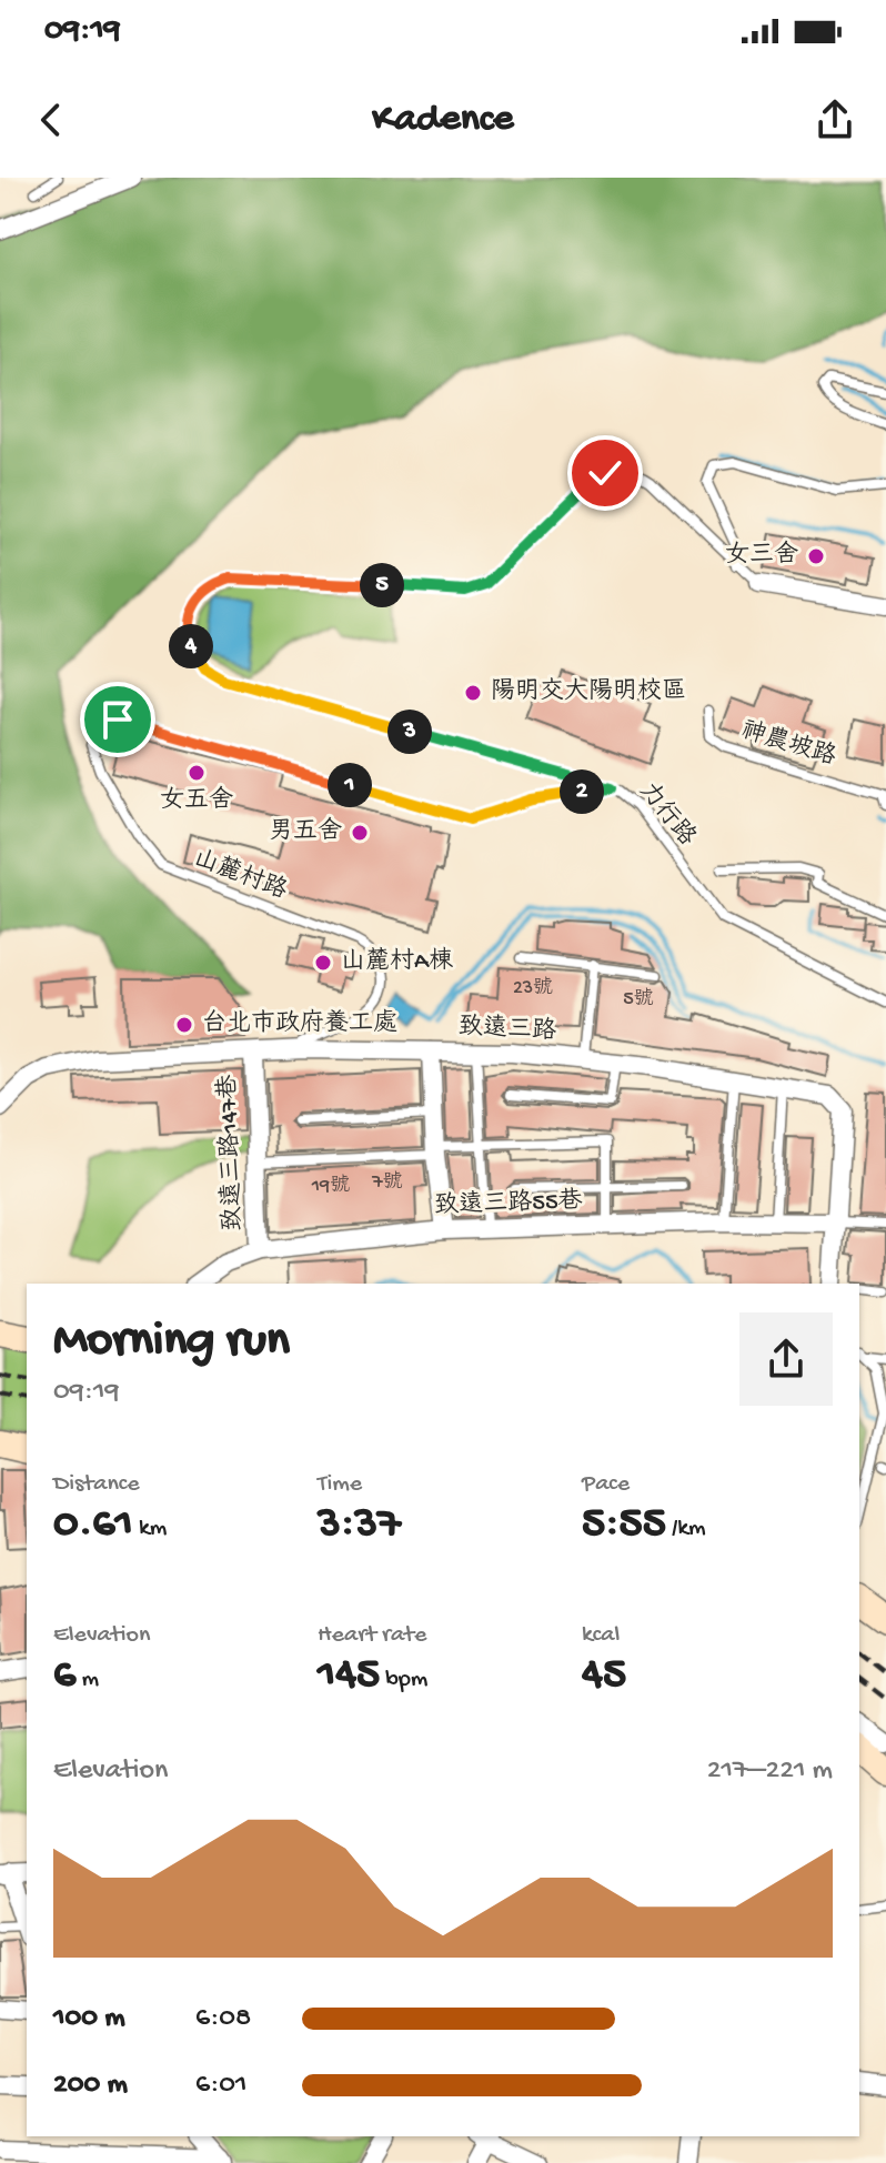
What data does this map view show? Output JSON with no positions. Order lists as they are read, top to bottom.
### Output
{
  "streets": {
    "street": ["致遠三路", "致遠三路147巷", "致遠三路55巷"],
    "lane": ["神農坡路", "力行路", "山麓村路"]
  },
  "crossings": [
    ["力行路", "山麓村路"],
    ["山麓村路", "致遠三路"],
    ["致遠三路", "致遠三路147巷"],
    ["致遠三路", "致遠三路55巷"],
    ["致遠三路147巷", "致遠三路55巷"]
  ],
  "places": [
    "女三舍",
    "陽明交大陽明校區",
    "女五舍",
    "男五舍",
    "山麓村A棟",
    "台北市政府養工處"
  ],
  "house_numbers": [
    "23號",
    "5號",
    "7號",
    "19號"
  ],
  "page": {
    "status": "09:19",
    "header": "Kadence",
    "pins": [
      "5",
      "4",
      "3",
      "1",
      "2"
    ],
    "heading": ["Morning run", "09:19"],
    "stats": [
      ["Distance", "0.61 km"],
      ["Time", "3:37"],
      ["Pace", "5:55 /km"],
      ["Elevation", "6 m"],
      ["Heart rate", "145 bpm"],
      ["kcal", "45"]
    ],
    "chart": ["Elevation", "217–221 m"],
    "list": [
      {
        "name": "100 m",
        "note": "6:08"
      },
      {
        "name": "200 m",
        "note": "6:01"
      }
    ]
  }
}
